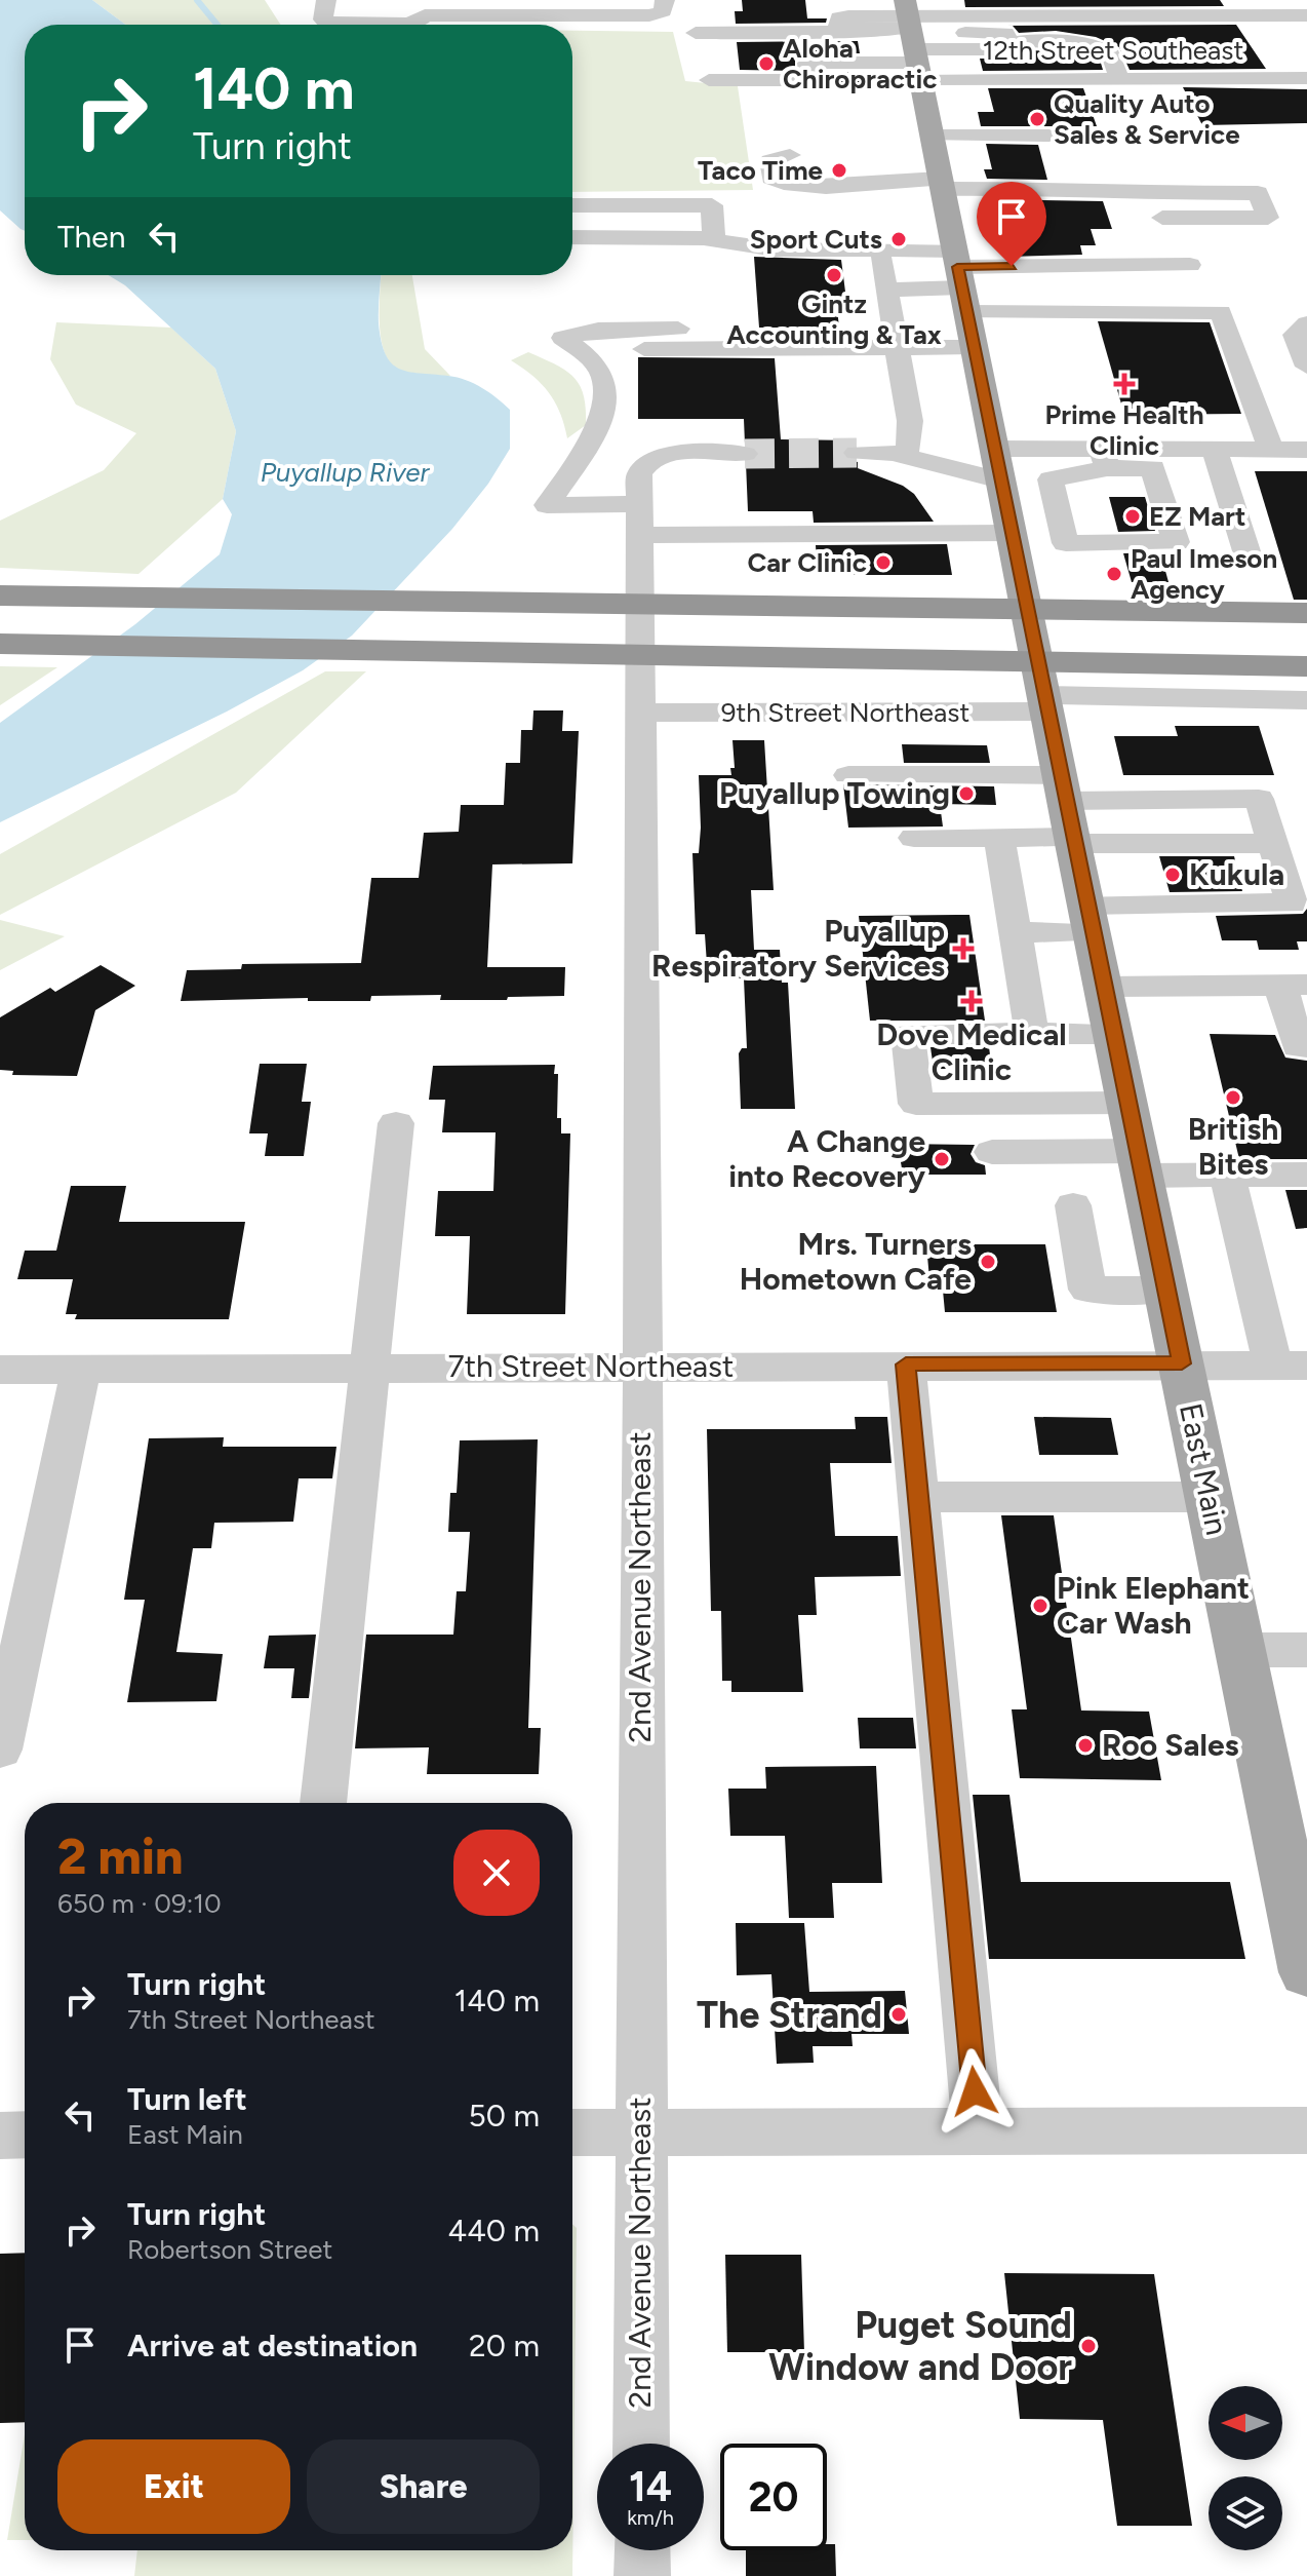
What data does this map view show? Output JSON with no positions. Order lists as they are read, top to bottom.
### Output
{
  "streets": {
    "main road": ["East Main"],
    "street": [
      "12th Street Southeast",
      "9th Street Northeast",
      "7th Street Northeast",
      "2nd Avenue Northeast"
    ]
  },
  "crossings": [
    ["12th Street Southeast", "East Main"],
    ["9th Street Northeast", "East Main"],
    ["9th Street Northeast", "2nd Avenue Northeast"],
    ["7th Street Northeast", "East Main"],
    ["7th Street Northeast", "2nd Avenue Northeast"]
  ],
  "water": ["Puyallup River"],
  "places": {
    "other": [
      "Aloha Chiropractic",
      "Quality Auto Sales & Service",
      "Taco Time",
      "Sport Cuts",
      "Gintz Accounting & Tax",
      "EZ Mart",
      "Car Clinic",
      "Paul Imeson Agency",
      "Puyallup Towing",
      "Kukula",
      "British Bites",
      "A Change into Recovery",
      "Mrs. Turners Hometown Cafe",
      "Pink Elephant Car Wash",
      "Roo Sales",
      "The Strand",
      "Puget Sound Window and Door"
    ],
    "health": ["Prime Health Clinic", "Puyallup Respiratory Services", "Dove Medical Clinic"]
  },
  "north": "left",
  "page": {
    "turn": ["140 m", "Turn right"],
    "then": "Then",
    "heading": ["2 min", "650 m · 09:10"],
    "list": [
      {
        "name": "Turn right",
        "note": "7th Street Northeast",
        "value": "140 m"
      },
      {
        "name": "Turn left",
        "note": "East Main",
        "value": "50 m"
      },
      {
        "name": "Turn right",
        "note": "Robertson Street",
        "value": "440 m"
      },
      {
        "name": "Arrive at destination",
        "value": "20 m"
      }
    ],
    "buttons": ["Exit", "Share"],
    "speed": "14 km/h",
    "limit": "20"
  }
}
